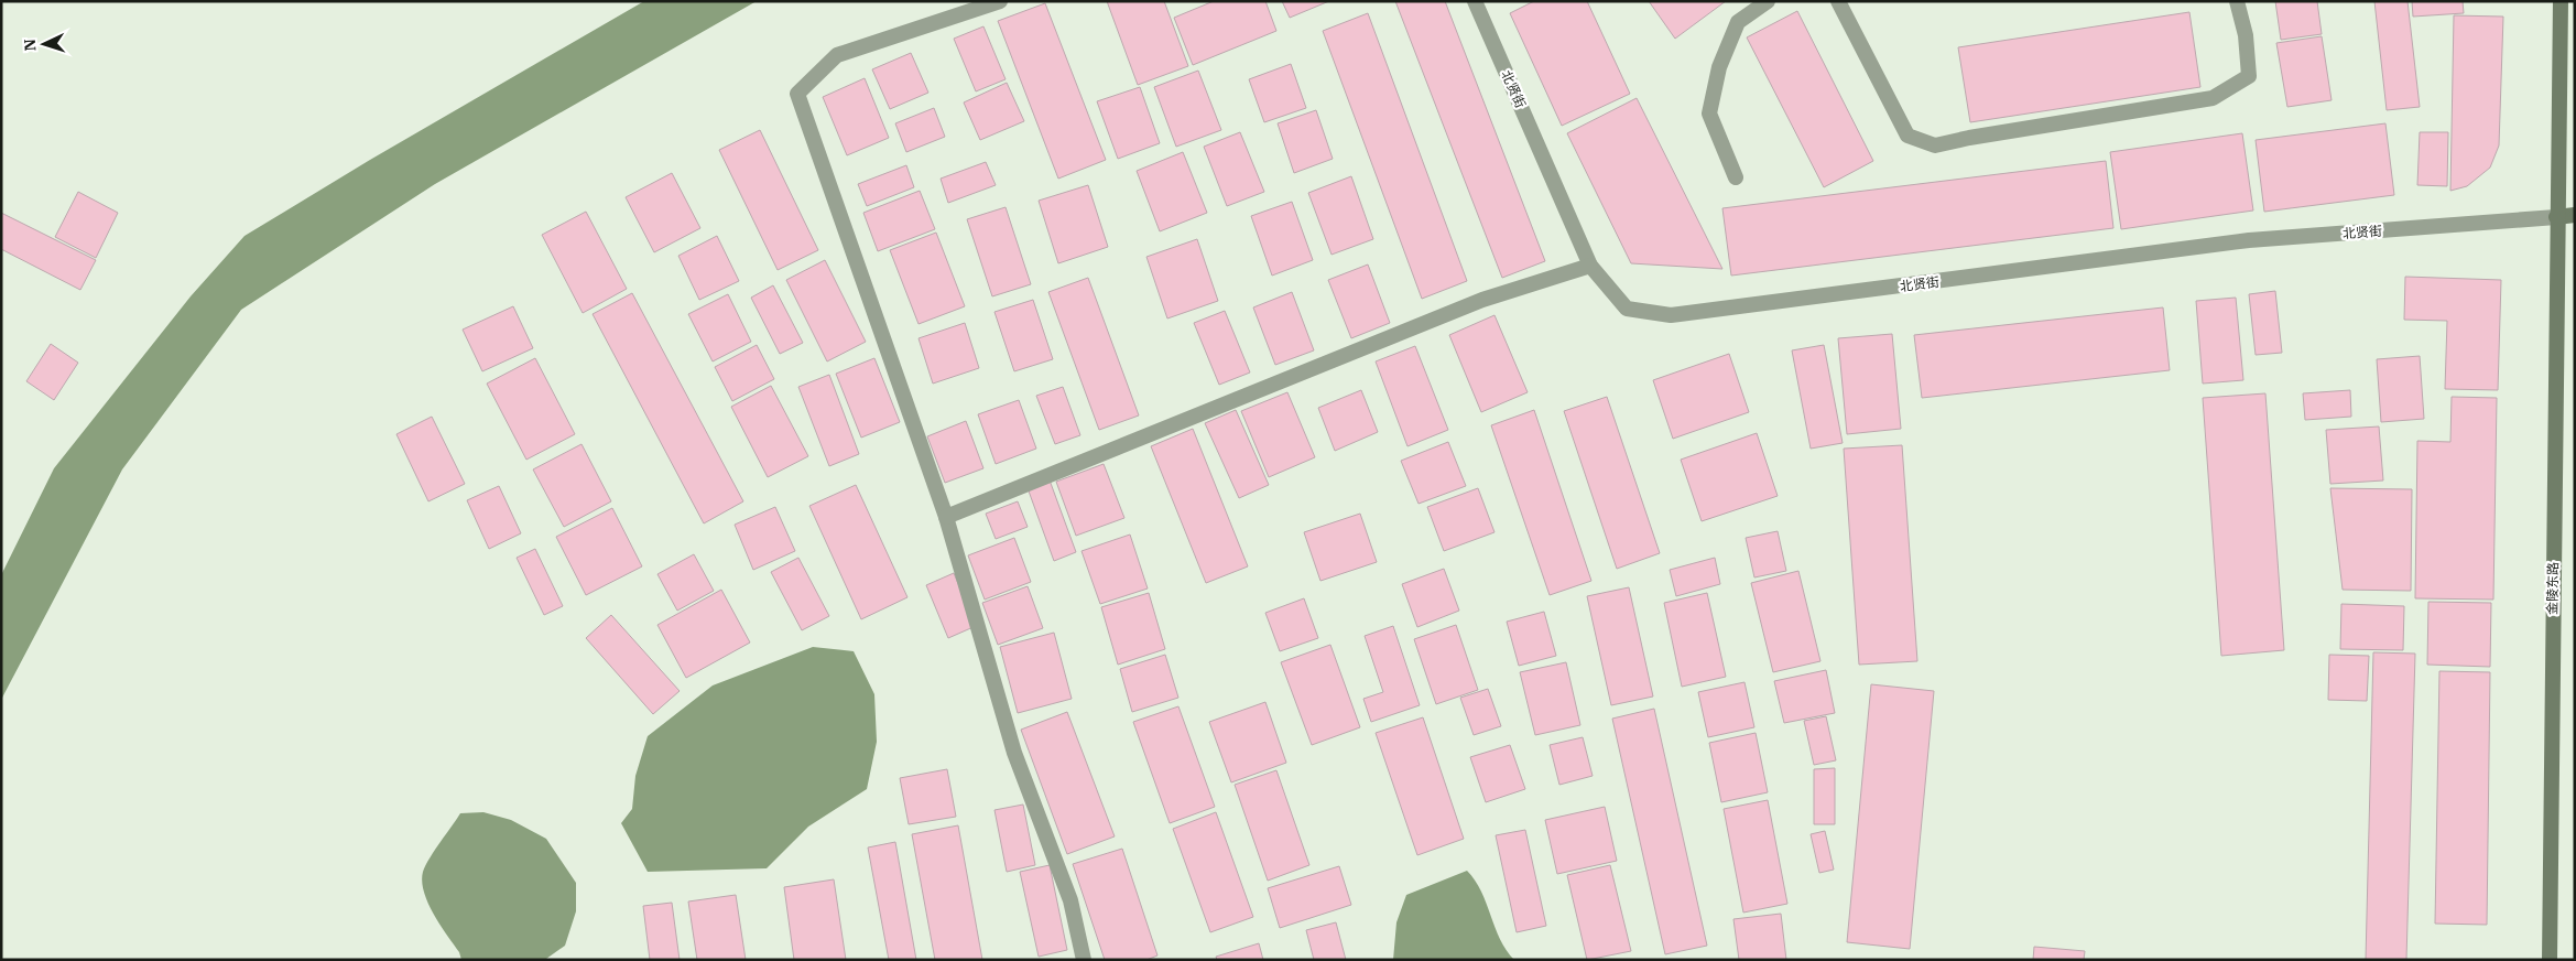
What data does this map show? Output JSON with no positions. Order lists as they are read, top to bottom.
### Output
{
  "streets": {
    "main road": ["金陵东路"],
    "street": ["北贤街"]
  },
  "crossings": [
    ["北贤街", "金陵东路"]
  ],
  "north": "left"
}
